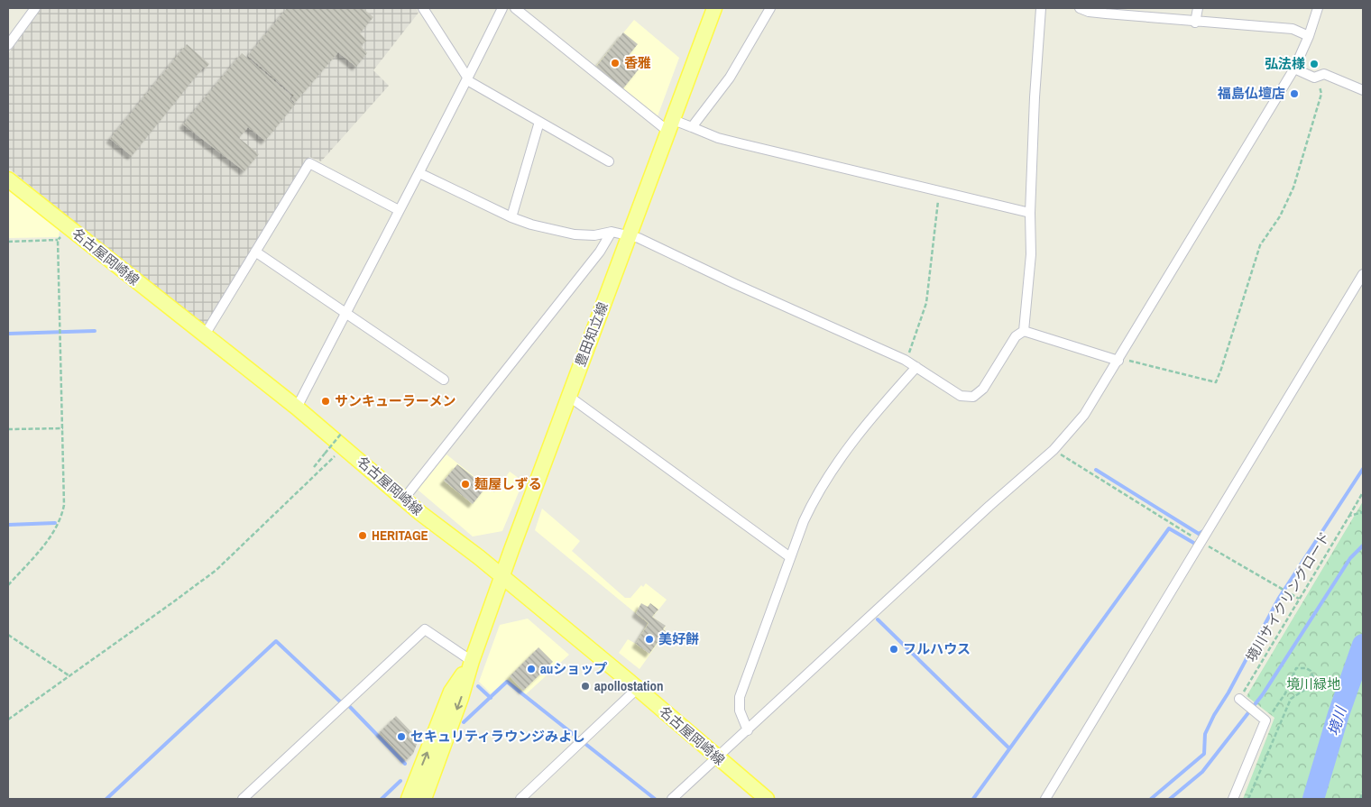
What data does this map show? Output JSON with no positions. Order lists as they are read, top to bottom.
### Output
{
  "streets": {
    "main road": ["名古屋岡崎線", "豊田知立線"],
    "path": ["境川サイクリングロード"]
  },
  "crossings": [
    ["名古屋岡崎線", "豊田知立線"]
  ],
  "water": ["境川"],
  "parks": ["境川緑地"],
  "places": [
    "香雅",
    "弘法様",
    "福島仏壇店",
    "サンキューラーメン",
    "麺屋しずる",
    "HERITAGE",
    "美好餅",
    "フルハウス",
    "auショップ",
    "apollostation",
    "セキュリティラウンジみよし"
  ]
}
